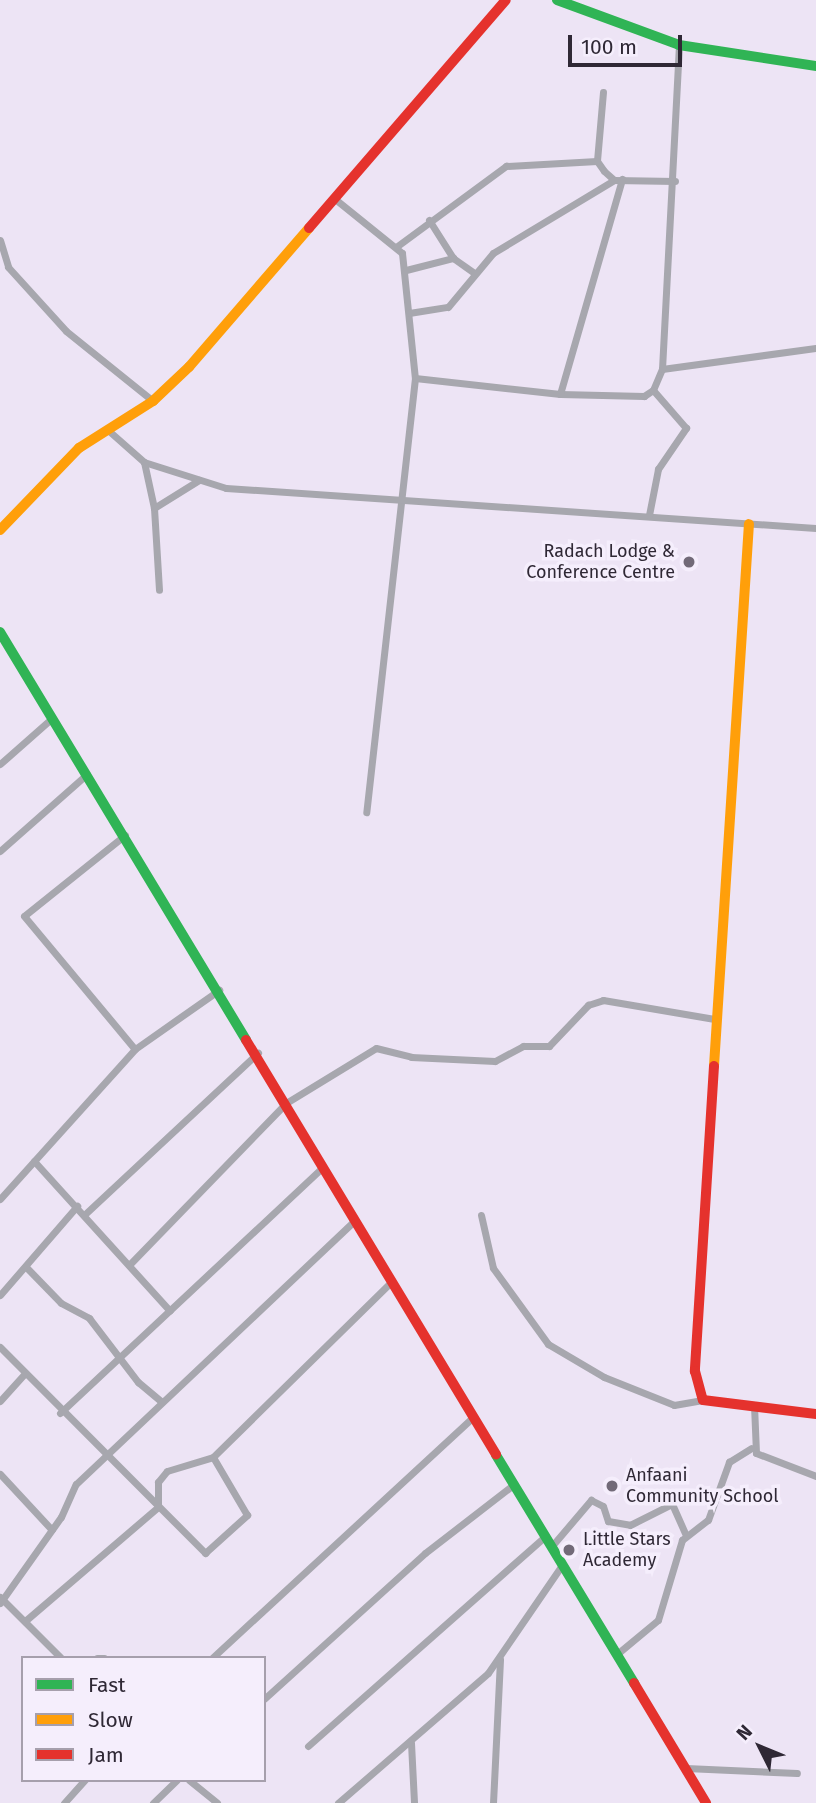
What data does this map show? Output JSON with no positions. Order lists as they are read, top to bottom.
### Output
{
  "places": ["Radach Lodge & Conference Centre", "Anfaani Community School", "Little Stars Academy"],
  "legend": ["Fast", "Slow", "Jam"],
  "scale_bar": "100 m",
  "north": "top left"
}
